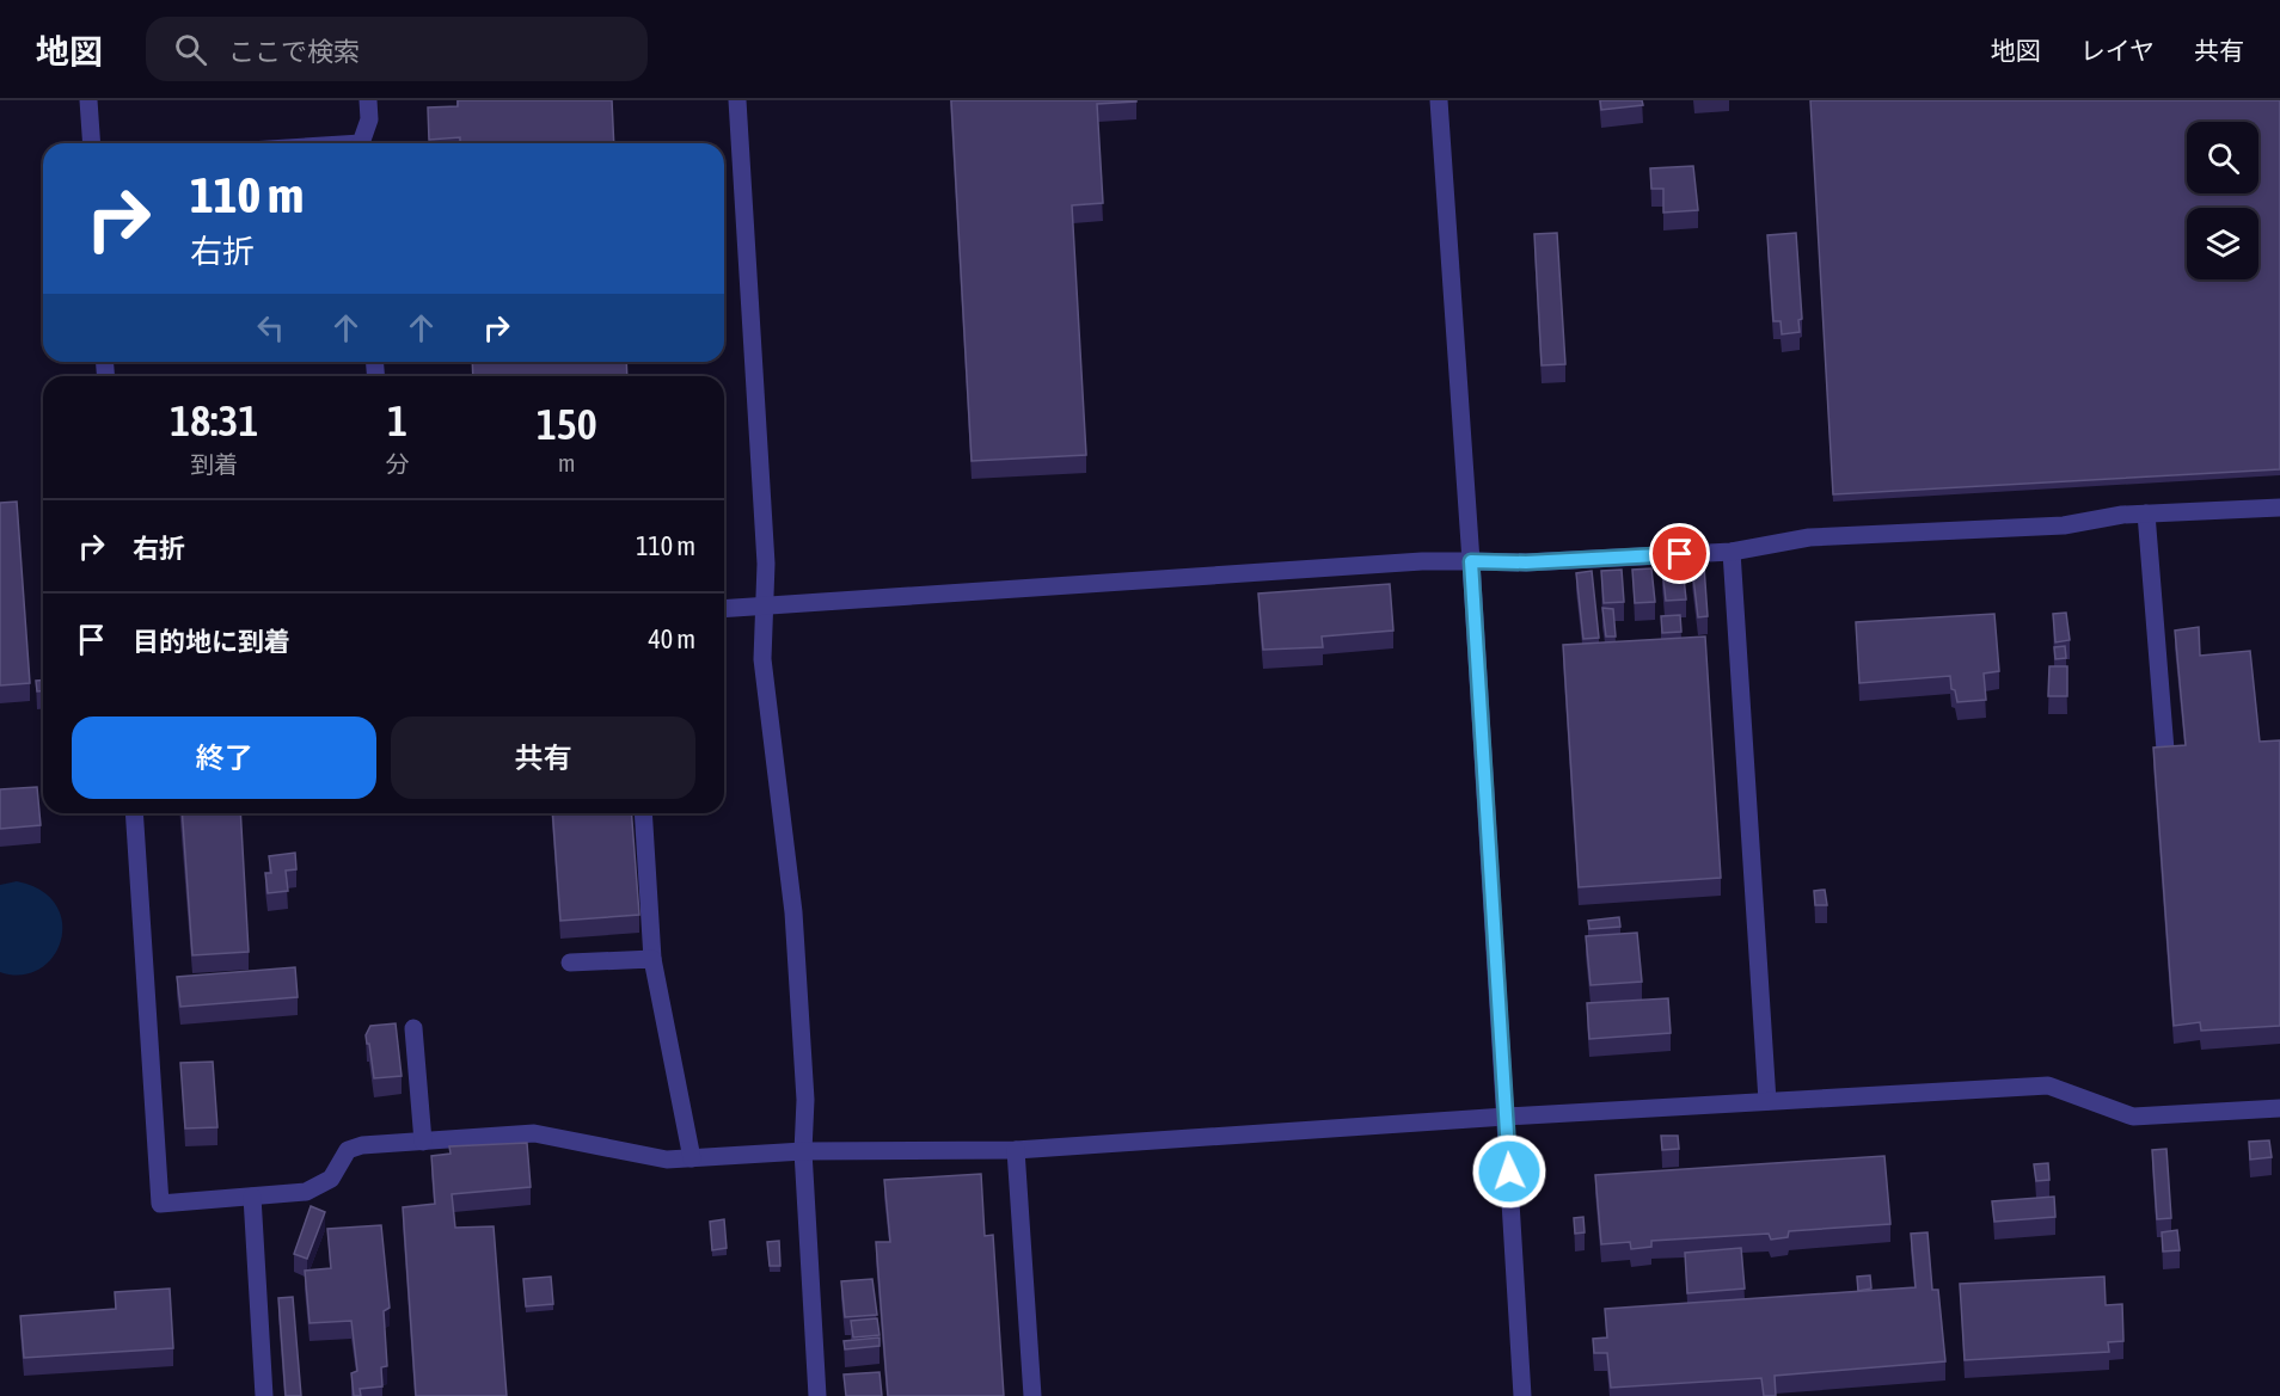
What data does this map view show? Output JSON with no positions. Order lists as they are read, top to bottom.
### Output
{
  "page": {
    "header": "地図",
    "search": "ここで検索",
    "nav": ["地図", "レイヤ", "共有"],
    "turn": ["110 m", "右折"],
    "eta": [
      "18:31",
      "到着",
      "1",
      "分",
      "150",
      "m"
    ],
    "list": [
      {
        "name": "右折",
        "value": "110 m"
      },
      {
        "name": "目的地に到着",
        "value": "40 m"
      }
    ],
    "buttons": ["終了", "共有"]
  }
}
